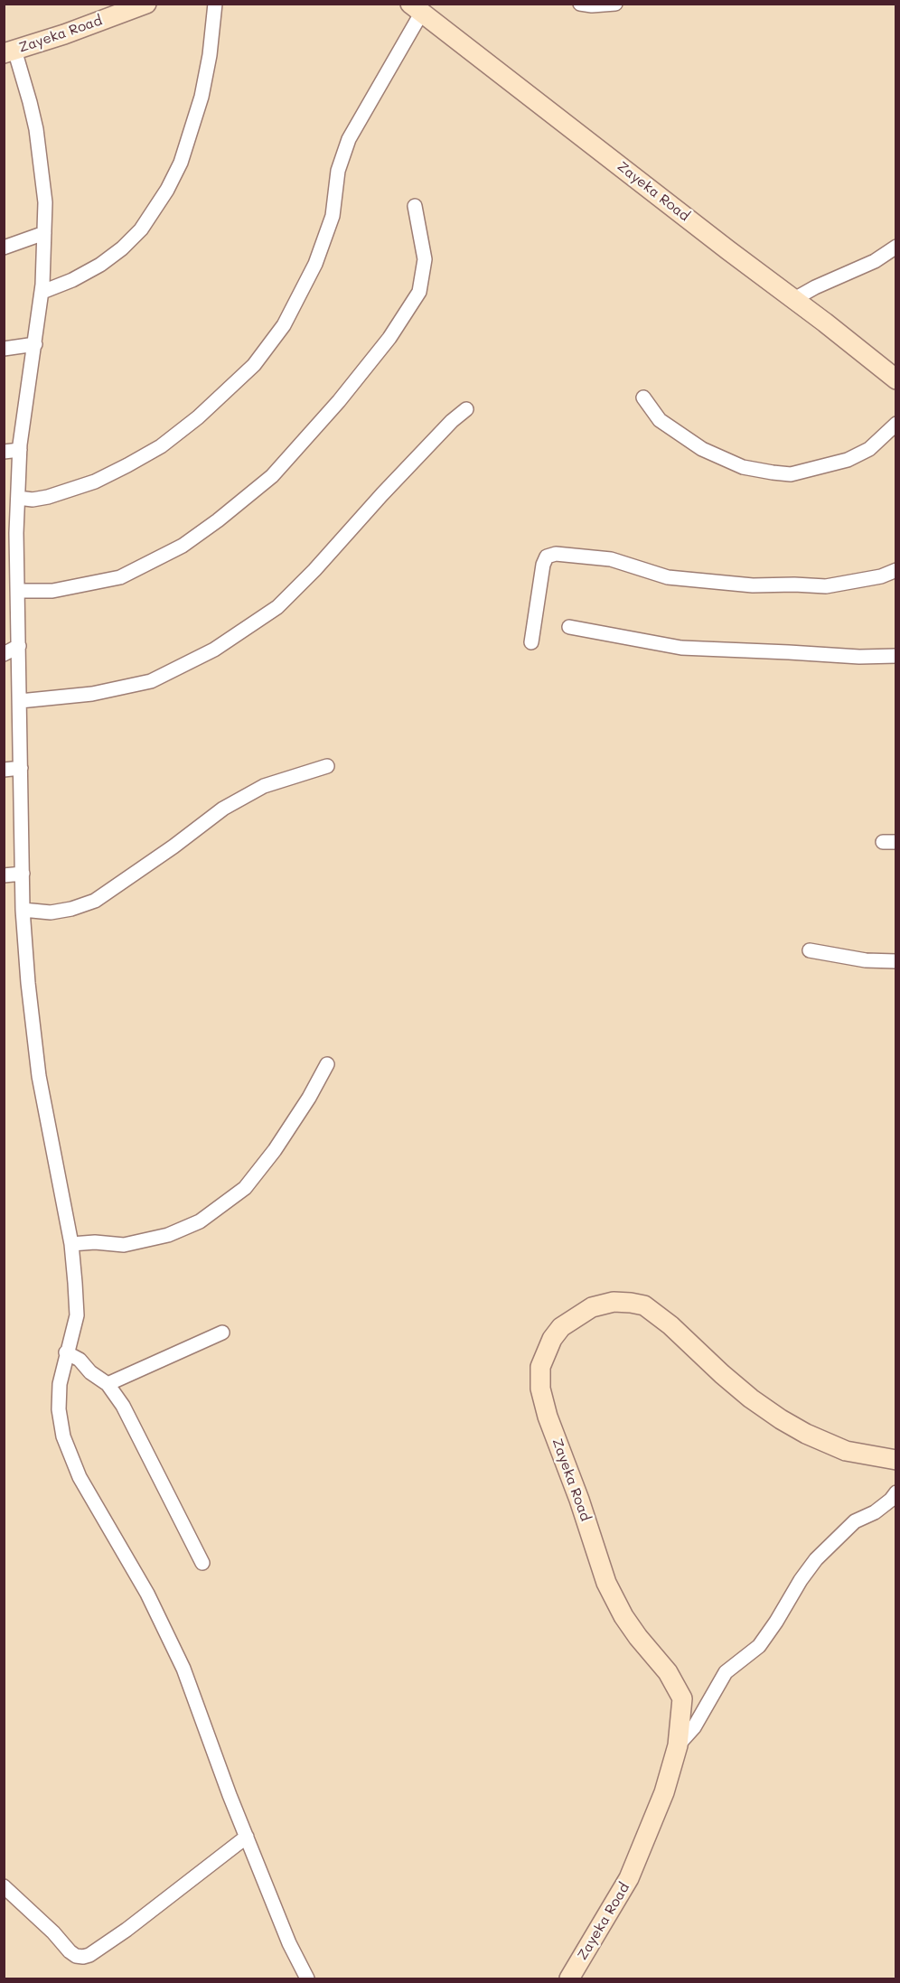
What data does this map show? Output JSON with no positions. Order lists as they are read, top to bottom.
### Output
{
  "streets": {
    "street": ["Zayeka Road"]
  }
}
